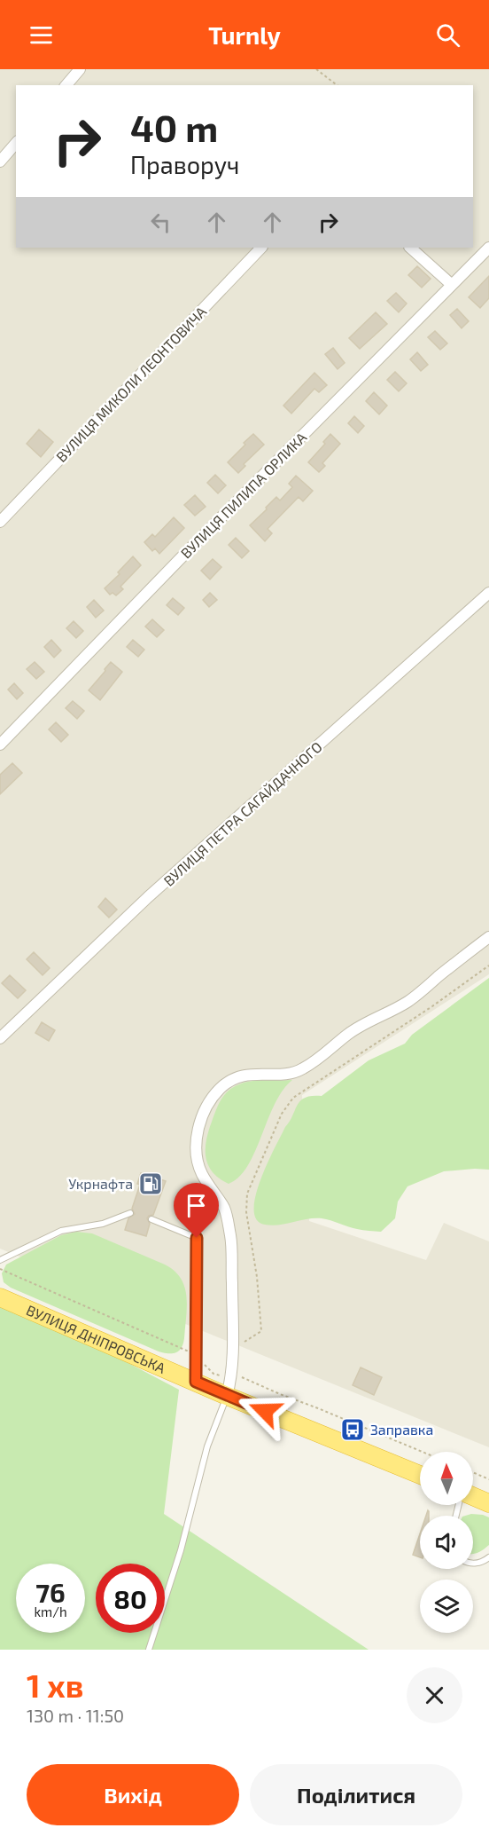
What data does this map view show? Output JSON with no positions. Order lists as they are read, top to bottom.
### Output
{
  "streets": {
    "highway": ["ВУЛИЦЯ ДНІПРОВСЬКА"],
    "street": ["ВУЛИЦЯ МИКОЛИ ЛЕОНТОВИЧА", "ВУЛИЦЯ ПИЛИПА ОРЛИКА", "ВУЛИЦЯ ПЕТРА САГАЙДАЧНОГО"]
  },
  "places": {
    "fuel station": ["Укрнафта"],
    "bus stop": ["Заправка"]
  },
  "north": "top",
  "page": {
    "header": "Turnly",
    "turn": ["40 m", "Праворуч"],
    "speed": "76 km/h",
    "limit": "80",
    "heading": ["1 хв", "130 m · 11:50"],
    "buttons": ["Вихід", "Поділитися"]
  }
}
